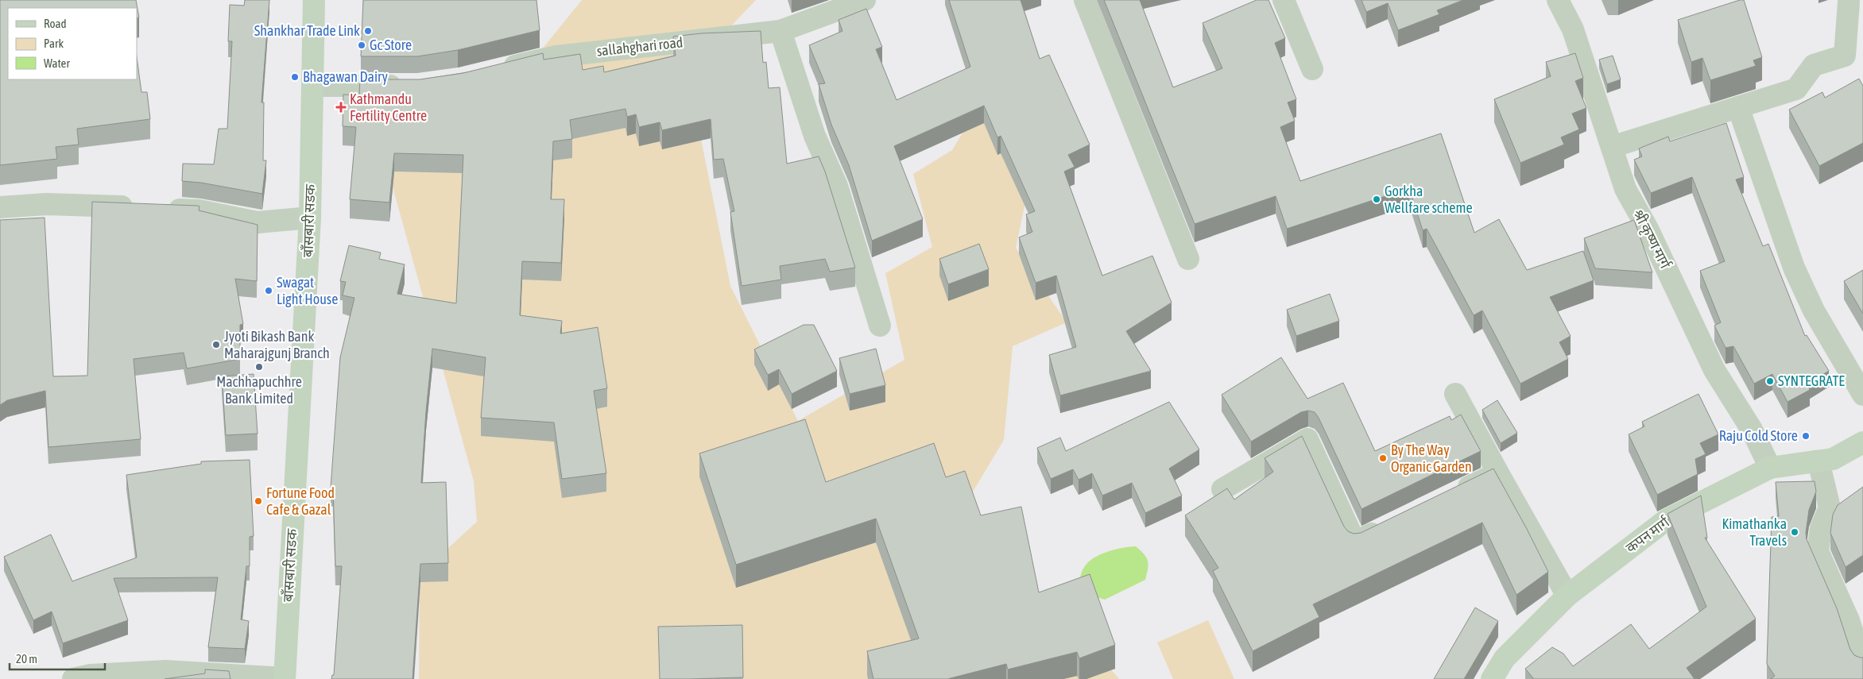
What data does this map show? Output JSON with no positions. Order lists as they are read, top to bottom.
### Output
{
  "streets": {
    "main road": ["बाँसबारी सडक", "कपन मार्ग"],
    "street": ["sallahghari road", "श्री कृष्ण मार्ग"]
  },
  "crossings": [
    ["श्री कृष्ण मार्ग", "कपन मार्ग"]
  ],
  "places": {
    "other": [
      "Shankhar Trade Link",
      "Gc Store",
      "Bhagawan Dairy",
      "Gorkha Wellfare scheme",
      "Swagat Light House",
      "Jyoti Bikash Bank Maharajgunj Branch",
      "Machhapuchhre Bank Limited",
      "SYNTEGRATE",
      "Raju Cold Store",
      "By The Way Organic Garden",
      "Fortune Food Cafe & Gazal",
      "Kimathanka Travels"
    ],
    "health": ["Kathmandu Fertility Centre"]
  },
  "legend": ["Road", "Park", "Water"],
  "scale_bar": "20 m"
}
